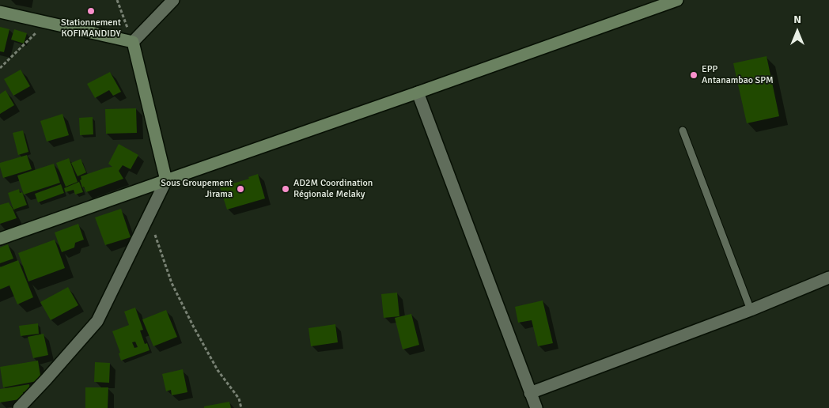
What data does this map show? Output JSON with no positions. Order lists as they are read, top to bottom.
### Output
{
  "places": [
    "Stationnement KOFIMANDIDY",
    "EPP Antanambao SPM",
    "Sous Groupement Jirama",
    "AD2M Coordination Régionale Melaky"
  ],
  "north": "top"
}
